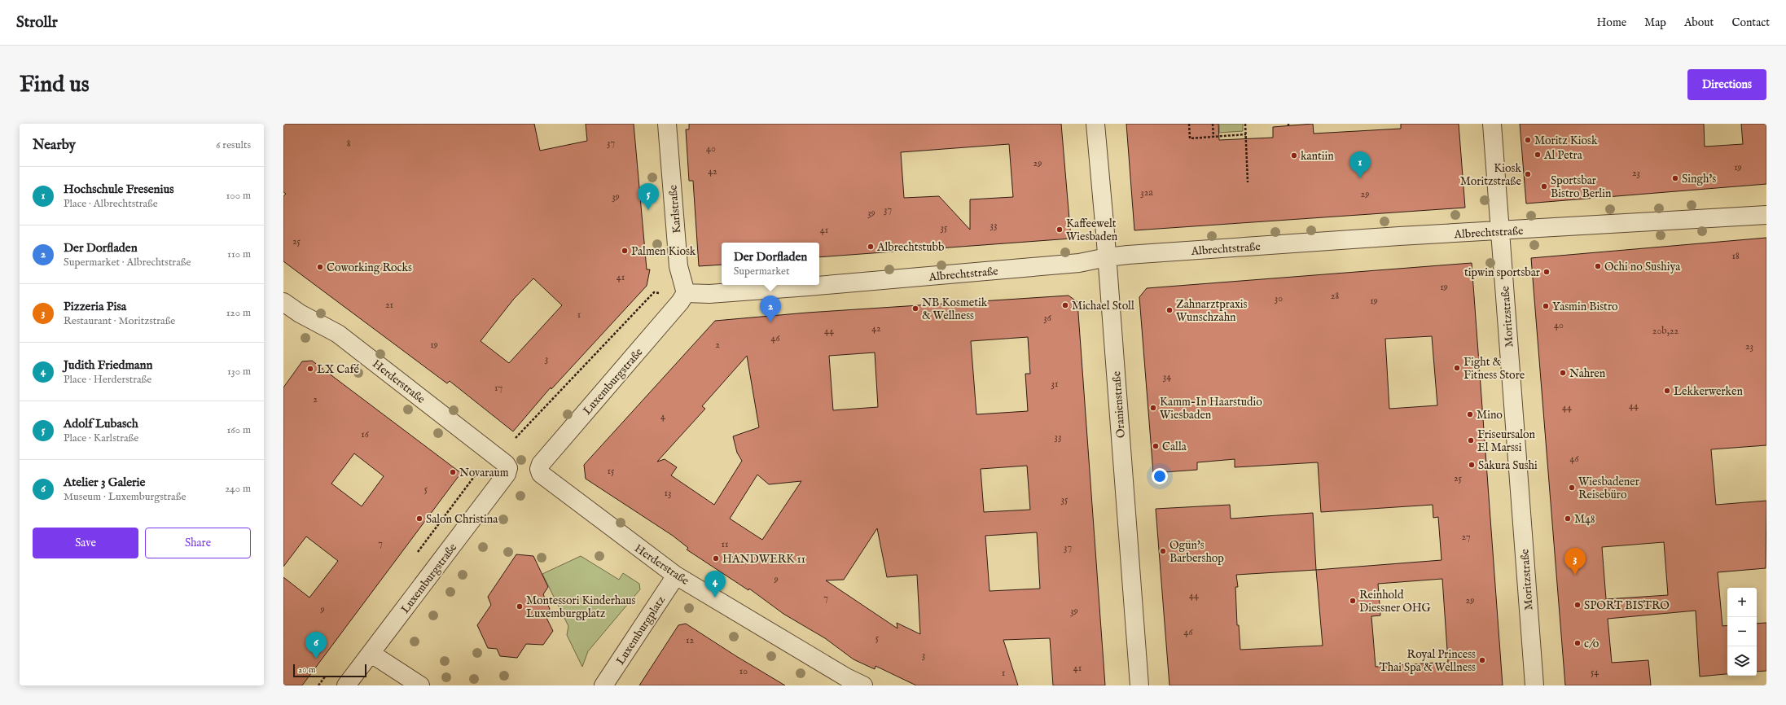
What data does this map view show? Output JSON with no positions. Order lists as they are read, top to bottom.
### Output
{
  "streets": {
    "street": [
      "Karlstraße",
      "Albrechtstraße",
      "Moritzstraße",
      "Herderstraße",
      "Luxemburgstraße",
      "Oranienstraße",
      "Luxemburgplatz"
    ]
  },
  "crossings": [
    ["Karlstraße", "Albrechtstraße"],
    ["Karlstraße", "Luxemburgstraße"],
    ["Albrechtstraße", "Moritzstraße"],
    ["Albrechtstraße", "Luxemburgstraße"],
    ["Albrechtstraße", "Oranienstraße"],
    ["Herderstraße", "Luxemburgstraße"],
    ["Herderstraße", "Luxemburgplatz"]
  ],
  "places": [
    "Moritz Kiosk",
    "Al Petra",
    "kantiin",
    "Kiosk Moritzstraße",
    "Singh's",
    "Sportsbar Bistro Berlin",
    "Kaffeewelt Wiesbaden",
    "Albrechtstubb",
    "Palmen Kiosk",
    "Ochi no Sushiya",
    "Coworking Rocks",
    "tipwin sportsbar",
    "Michael Stoll",
    "Yasmin Bistro",
    "NB Kosmetik & Wellness",
    "Zahnarztpraxis Wunschzahn",
    "Fight & Fitness Store",
    "LX Café",
    "Nahren",
    "Lekkerwerken",
    "Kamm-In Haarstudio Wiesbaden",
    "Mino",
    "Friseursalon El Marssi",
    "Calla",
    "Sakura Sushi",
    "Novaraum",
    "Wiesbadener Reisebüro",
    "Salon Christina",
    "M48",
    "Ogün's Barbershop",
    "HANDWERK 11",
    "Reinhold Diessner OHG",
    "SPORT BISTRO",
    "Montessori Kinderhaus Luxemburgplatz",
    "c/o",
    "Royal Princess Thai Spa & Wellness"
  ],
  "house_numbers": [
    "37",
    "8",
    "40",
    "29",
    "19",
    "42",
    "23",
    "32a",
    "29",
    "39",
    "37",
    "39",
    "33",
    "35",
    "41",
    "25",
    "18",
    "41",
    "19",
    "28",
    "30",
    "19",
    "21",
    "1",
    "36",
    "40",
    "42",
    "44",
    "20b,22",
    "46",
    "19",
    "2",
    "23",
    "3",
    "34",
    "31",
    "17",
    "2",
    "44",
    "44",
    "4",
    "16",
    "33",
    "46",
    "15",
    "25",
    "5",
    "13",
    "35",
    "27",
    "7",
    "11",
    "37",
    "9",
    "44",
    "7",
    "29",
    "9",
    "39",
    "46",
    "5",
    "12",
    "3",
    "41",
    "10",
    "54",
    "1"
  ],
  "scale_bar": "20 m",
  "page": {
    "header": "Strollr",
    "nav": [
      "Home",
      "Map",
      "About",
      "Contact"
    ],
    "buttons": [
      "Directions",
      ["Save", "Share"]
    ],
    "title": "Find us",
    "heading": ["Nearby", "6 results"],
    "pins": [
      "1",
      "5",
      "2",
      "3",
      "4",
      "6"
    ],
    "list": [
      {
        "mark": "1",
        "name": "Hochschule Fresenius",
        "note": "Place · Albrechtstraße",
        "value": "100 m"
      },
      {
        "mark": "2",
        "name": "Der Dorfladen",
        "note": "Supermarket · Albrechtstraße",
        "value": "110 m"
      },
      {
        "mark": "3",
        "name": "Pizzeria Pisa",
        "note": "Restaurant · Moritzstraße",
        "value": "120 m"
      },
      {
        "mark": "4",
        "name": "Judith Friedmann",
        "note": "Place · Herderstraße",
        "value": "130 m"
      },
      {
        "mark": "5",
        "name": "Adolf Lubasch",
        "note": "Place · Karlstraße",
        "value": "160 m"
      },
      {
        "mark": "6",
        "name": "Atelier 3 Galerie",
        "note": "Museum · Luxemburgstraße",
        "value": "240 m"
      }
    ],
    "popup": ["Der Dorfladen", "Supermarket"],
    "map_buttons": ["+", "−"],
    "scale": "20 m"
  }
}
